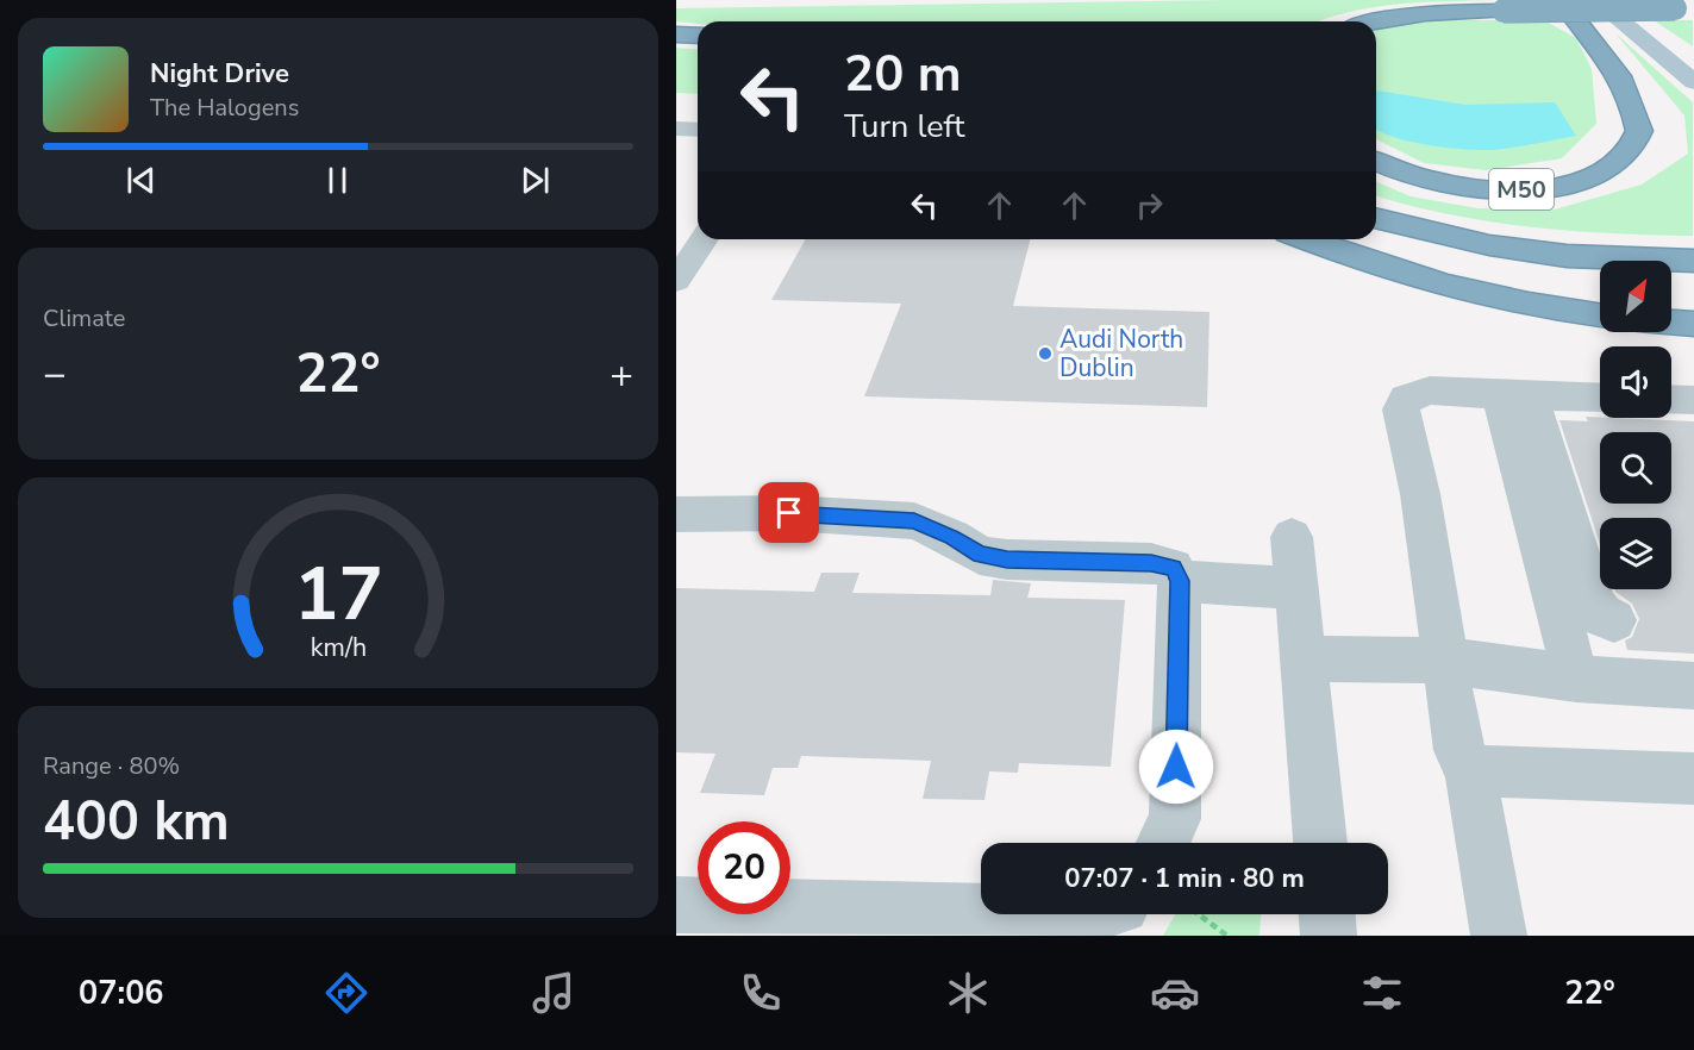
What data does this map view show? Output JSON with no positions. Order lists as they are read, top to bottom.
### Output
{
  "streets": {
    "highway": ["M50"]
  },
  "places": ["Audi North Dublin"],
  "north": "top right",
  "page": {
    "turn": ["20 m", "Turn left"],
    "song": ["Night Drive", "The Halogens"],
    "tile": [
      "Climate",
      ["Range · 80%", "400 km"]
    ],
    "heat": ["−", "22°", "+"],
    "limit": "20",
    "trip": "07:07 · 1 min · 80 m",
    "tabs": ["07:06", "22°"],
    "gauge": ["17", "km/h"]
  }
}
